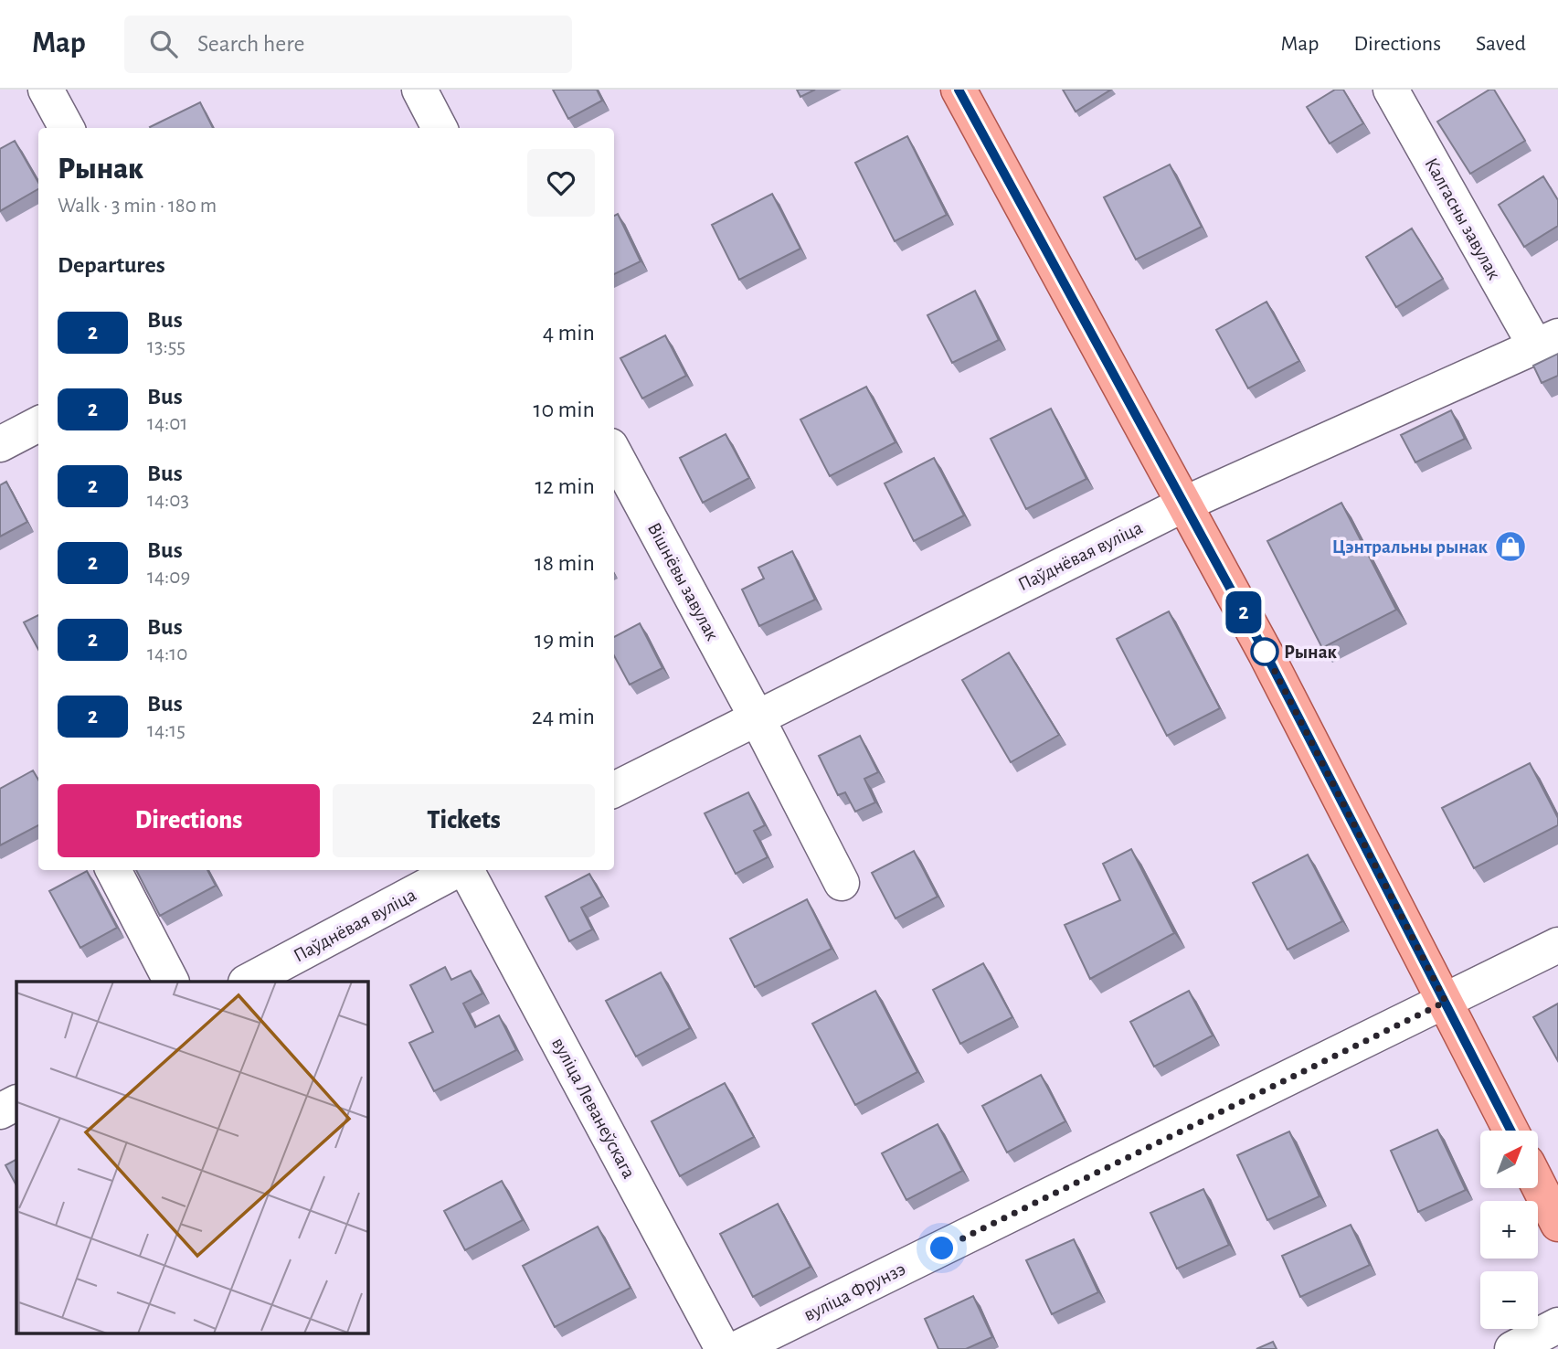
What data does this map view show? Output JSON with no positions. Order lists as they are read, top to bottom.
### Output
{
  "streets": {
    "street": [
      "Калгасны завулак",
      "Паўднёвая вуліца",
      "Вішнёвы завулак",
      "вуліца Леванеўскага",
      "вуліца Фрунзэ"
    ]
  },
  "crossings": [
    ["Калгасны завулак", "Паўднёвая вуліца"],
    ["Паўднёвая вуліца", "Вішнёвы завулак"]
  ],
  "places": {
    "shop": ["Цэнтральны рынак"],
    "other": ["Рынак"]
  },
  "lines": ["bus line 2"],
  "north": "top right",
  "page": {
    "header": "Map",
    "search": "Search here",
    "nav": ["Map", "Directions", "Saved"],
    "on_map": "2",
    "heading": [
      ["Рынак", "Walk · 3 min · 180 m"],
      "Departures"
    ],
    "list": [
      {
        "mark": "2",
        "name": "Bus",
        "note": "13:55",
        "value": "4 min"
      },
      {
        "mark": "2",
        "name": "Bus",
        "note": "14:01",
        "value": "10 min"
      },
      {
        "mark": "2",
        "name": "Bus",
        "note": "14:03",
        "value": "12 min"
      },
      {
        "mark": "2",
        "name": "Bus",
        "note": "14:09",
        "value": "18 min"
      },
      {
        "mark": "2",
        "name": "Bus",
        "note": "14:10",
        "value": "19 min"
      },
      {
        "mark": "2",
        "name": "Bus",
        "note": "14:15",
        "value": "24 min"
      }
    ],
    "buttons": ["Directions", "Tickets"],
    "map_buttons": ["+", "−"]
  }
}
